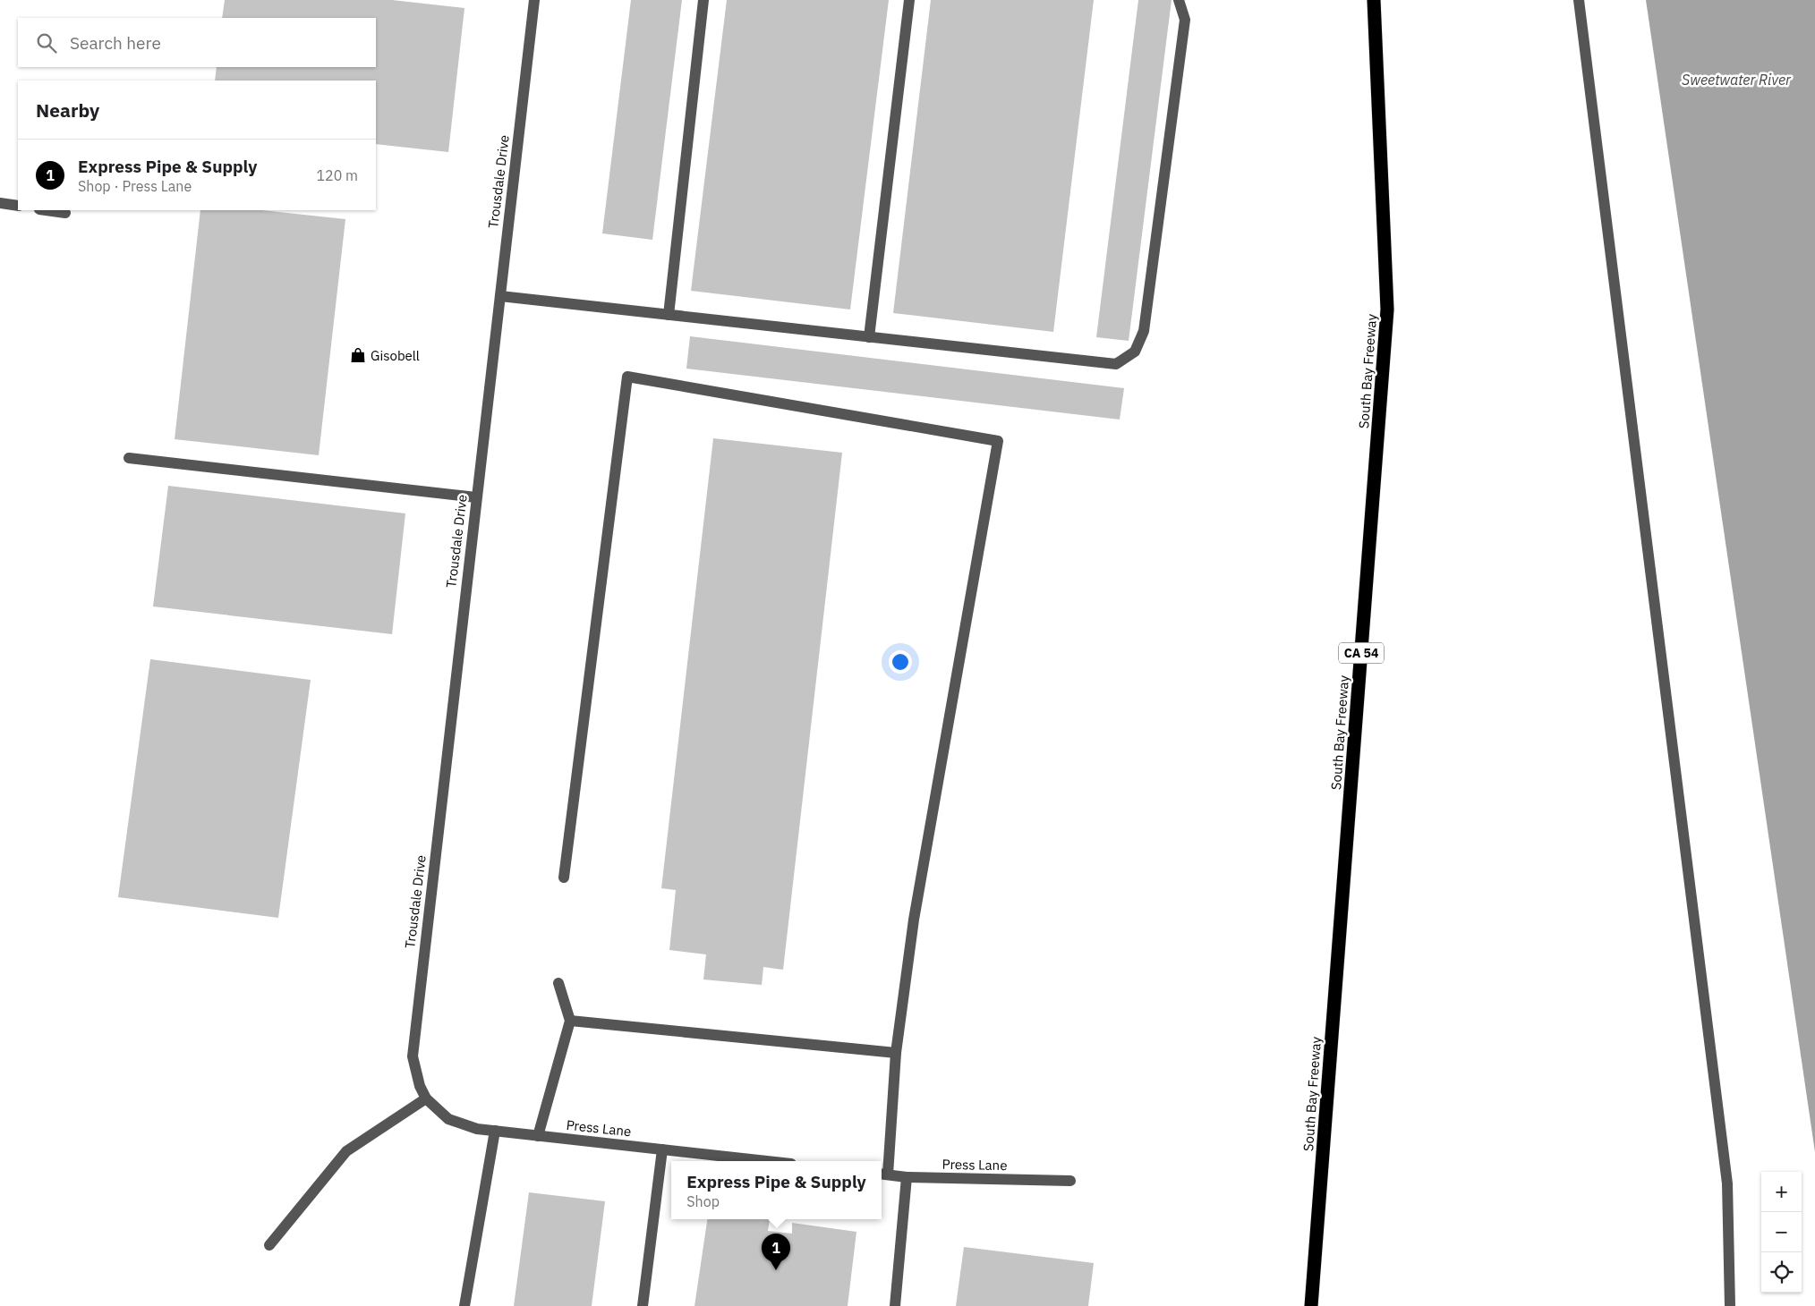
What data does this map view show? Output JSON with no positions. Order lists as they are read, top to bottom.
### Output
{
  "streets": {
    "highway": ["South Bay Freeway", "CA 54"],
    "street": ["Trousdale Drive", "Press Lane"]
  },
  "crossings": [
    ["Trousdale Drive", "Press Lane"]
  ],
  "water": ["Sweetwater River"],
  "places": {
    "shop": ["Gisobell"]
  },
  "page": {
    "search": "Search here",
    "heading": "Nearby",
    "list": [
      {
        "mark": "1",
        "name": "Express Pipe & Supply",
        "note": "Shop · Press Lane",
        "value": "120 m"
      }
    ],
    "popup": ["Express Pipe & Supply", "Shop"],
    "map_buttons": ["+", "−"],
    "pins": "1"
  }
}
